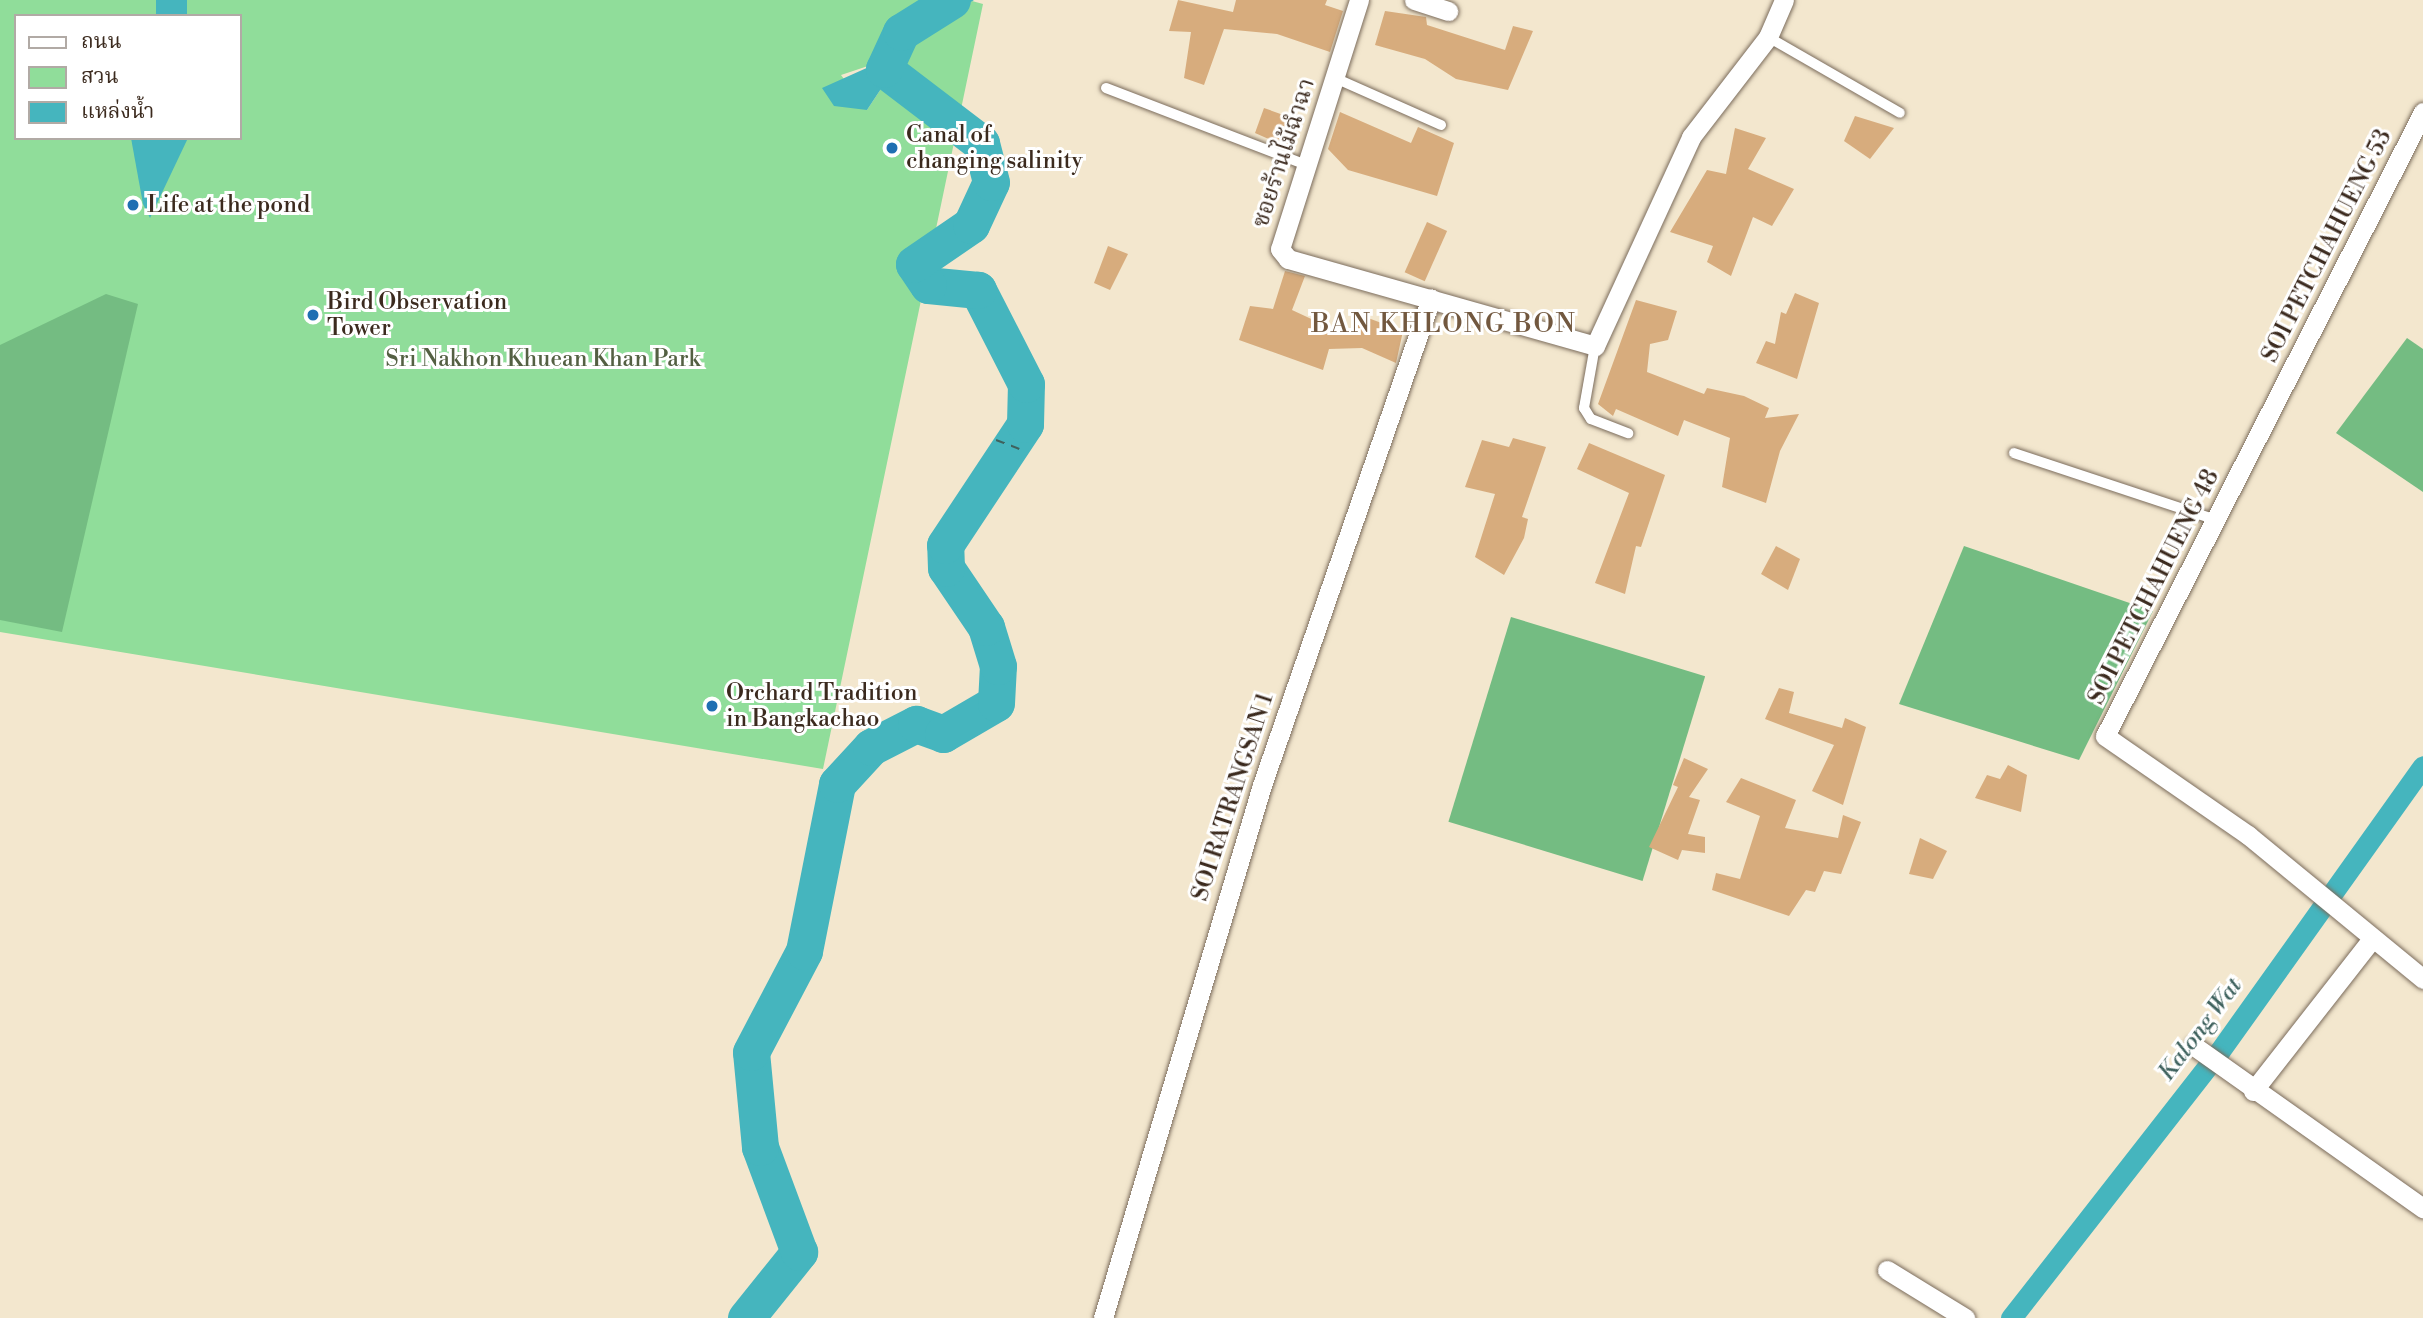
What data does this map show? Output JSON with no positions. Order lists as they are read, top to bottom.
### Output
{
  "streets": {
    "street": [
      "ซอยร้านไม้ฉำฉา",
      "SOI PETCHAHUENG 53",
      "SOI PETCHAHUENG 48",
      "SOI RATRANGSAN 1"
    ]
  },
  "crossings": [
    ["ซอยร้านไม้ฉำฉา", "SOI RATRANGSAN 1"],
    ["SOI PETCHAHUENG 53", "SOI PETCHAHUENG 48"]
  ],
  "districts": ["BAN KHLONG BON"],
  "water": ["Kalong Wat"],
  "parks": ["Sri Nakhon Khuean Khan Park"],
  "places": [
    "Canal of changing salinity",
    "Life at the pond",
    "Bird Observation Tower",
    "Orchard Tradition in Bangkachao"
  ],
  "legend": ["ถนน", "สวน", "แหล่งน้ำ"]
}
